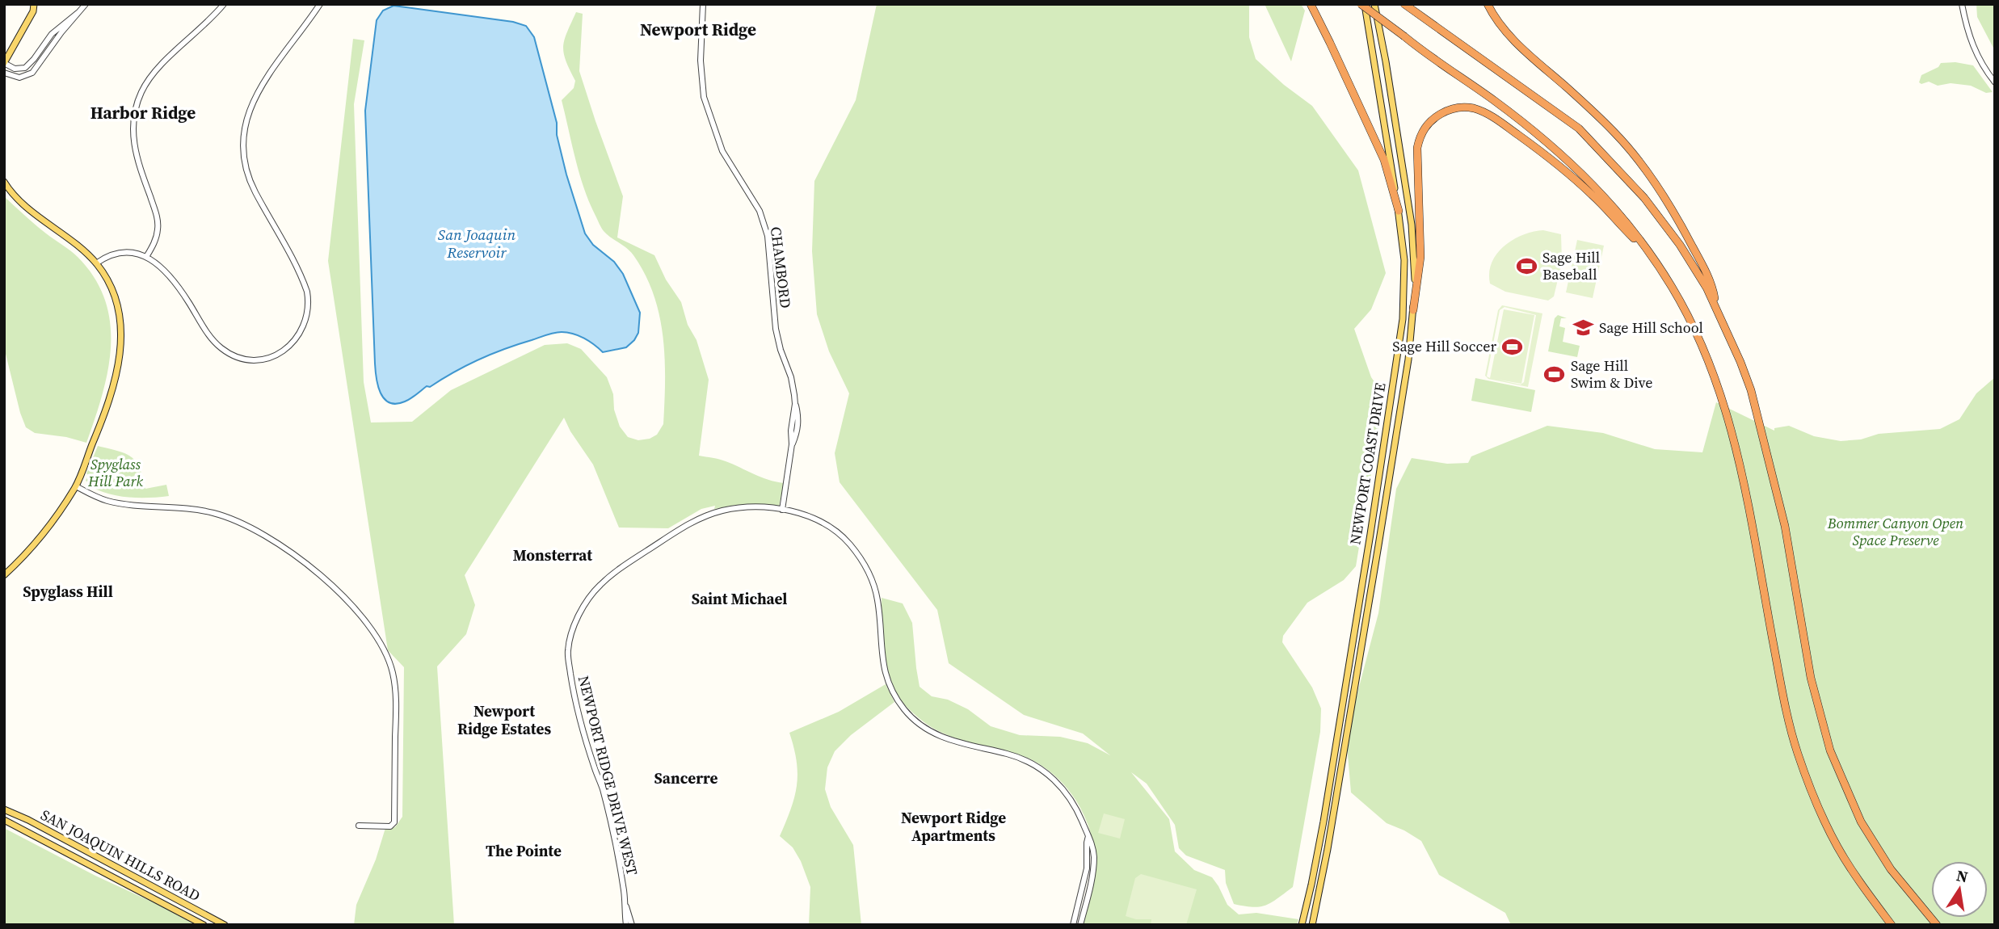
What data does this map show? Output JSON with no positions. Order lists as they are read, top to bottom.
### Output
{
  "streets": {
    "main road": ["NEWPORT COAST DRIVE", "SAN JOAQUIN HILLS ROAD"],
    "street": ["CHAMBORD", "NEWPORT RIDGE DRIVE WEST"]
  },
  "crossings": [
    ["CHAMBORD", "NEWPORT RIDGE DRIVE WEST"]
  ],
  "districts": [
    "Newport Ridge",
    "Harbor Ridge",
    "Monsterrat",
    "Spyglass Hill",
    "Saint Michael",
    "Newport Ridge Estates",
    "Sancerre",
    "Newport Ridge Apartments",
    "The Pointe"
  ],
  "water": ["San Joaquin Reservoir"],
  "parks": ["Spyglass Hill Park", "Bommer Canyon Open Space Preserve"],
  "places": {
    "sports": ["Sage Hill Baseball", "Sage Hill Soccer", "Sage Hill Swim & Dive"],
    "school or university": ["Sage Hill School"]
  },
  "north": "top"
}
